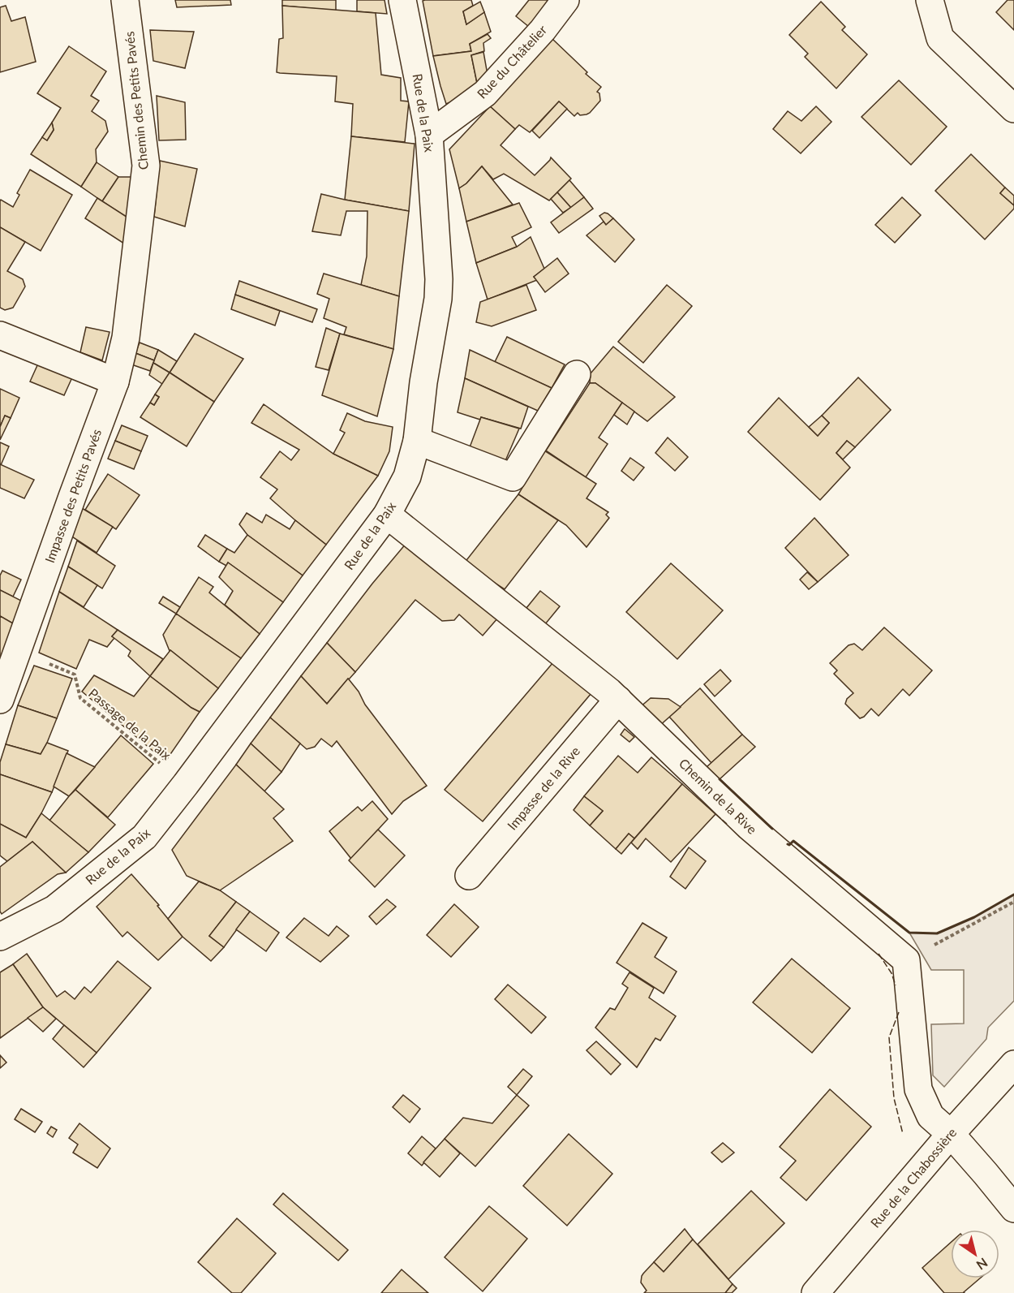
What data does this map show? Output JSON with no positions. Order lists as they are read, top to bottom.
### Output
{
  "streets": {
    "street": [
      "Rue du Châtelier",
      "Chemin des Petits Pavés",
      "Rue de la Paix",
      "Impasse des Petits Pavés",
      "Impasse de la Rive",
      "Chemin de la Rive",
      "Rue de la Chabossière"
    ],
    "path": ["Passage de la Paix"]
  },
  "crossings": [
    ["Rue du Châtelier", "Rue de la Paix"],
    ["Chemin des Petits Pavés", "Impasse des Petits Pavés"],
    ["Rue de la Paix", "Passage de la Paix"],
    ["Rue de la Paix", "Chemin de la Rive"],
    ["Impasse des Petits Pavés", "Passage de la Paix"],
    ["Impasse de la Rive", "Chemin de la Rive"]
  ],
  "north": "bottom right"
}
